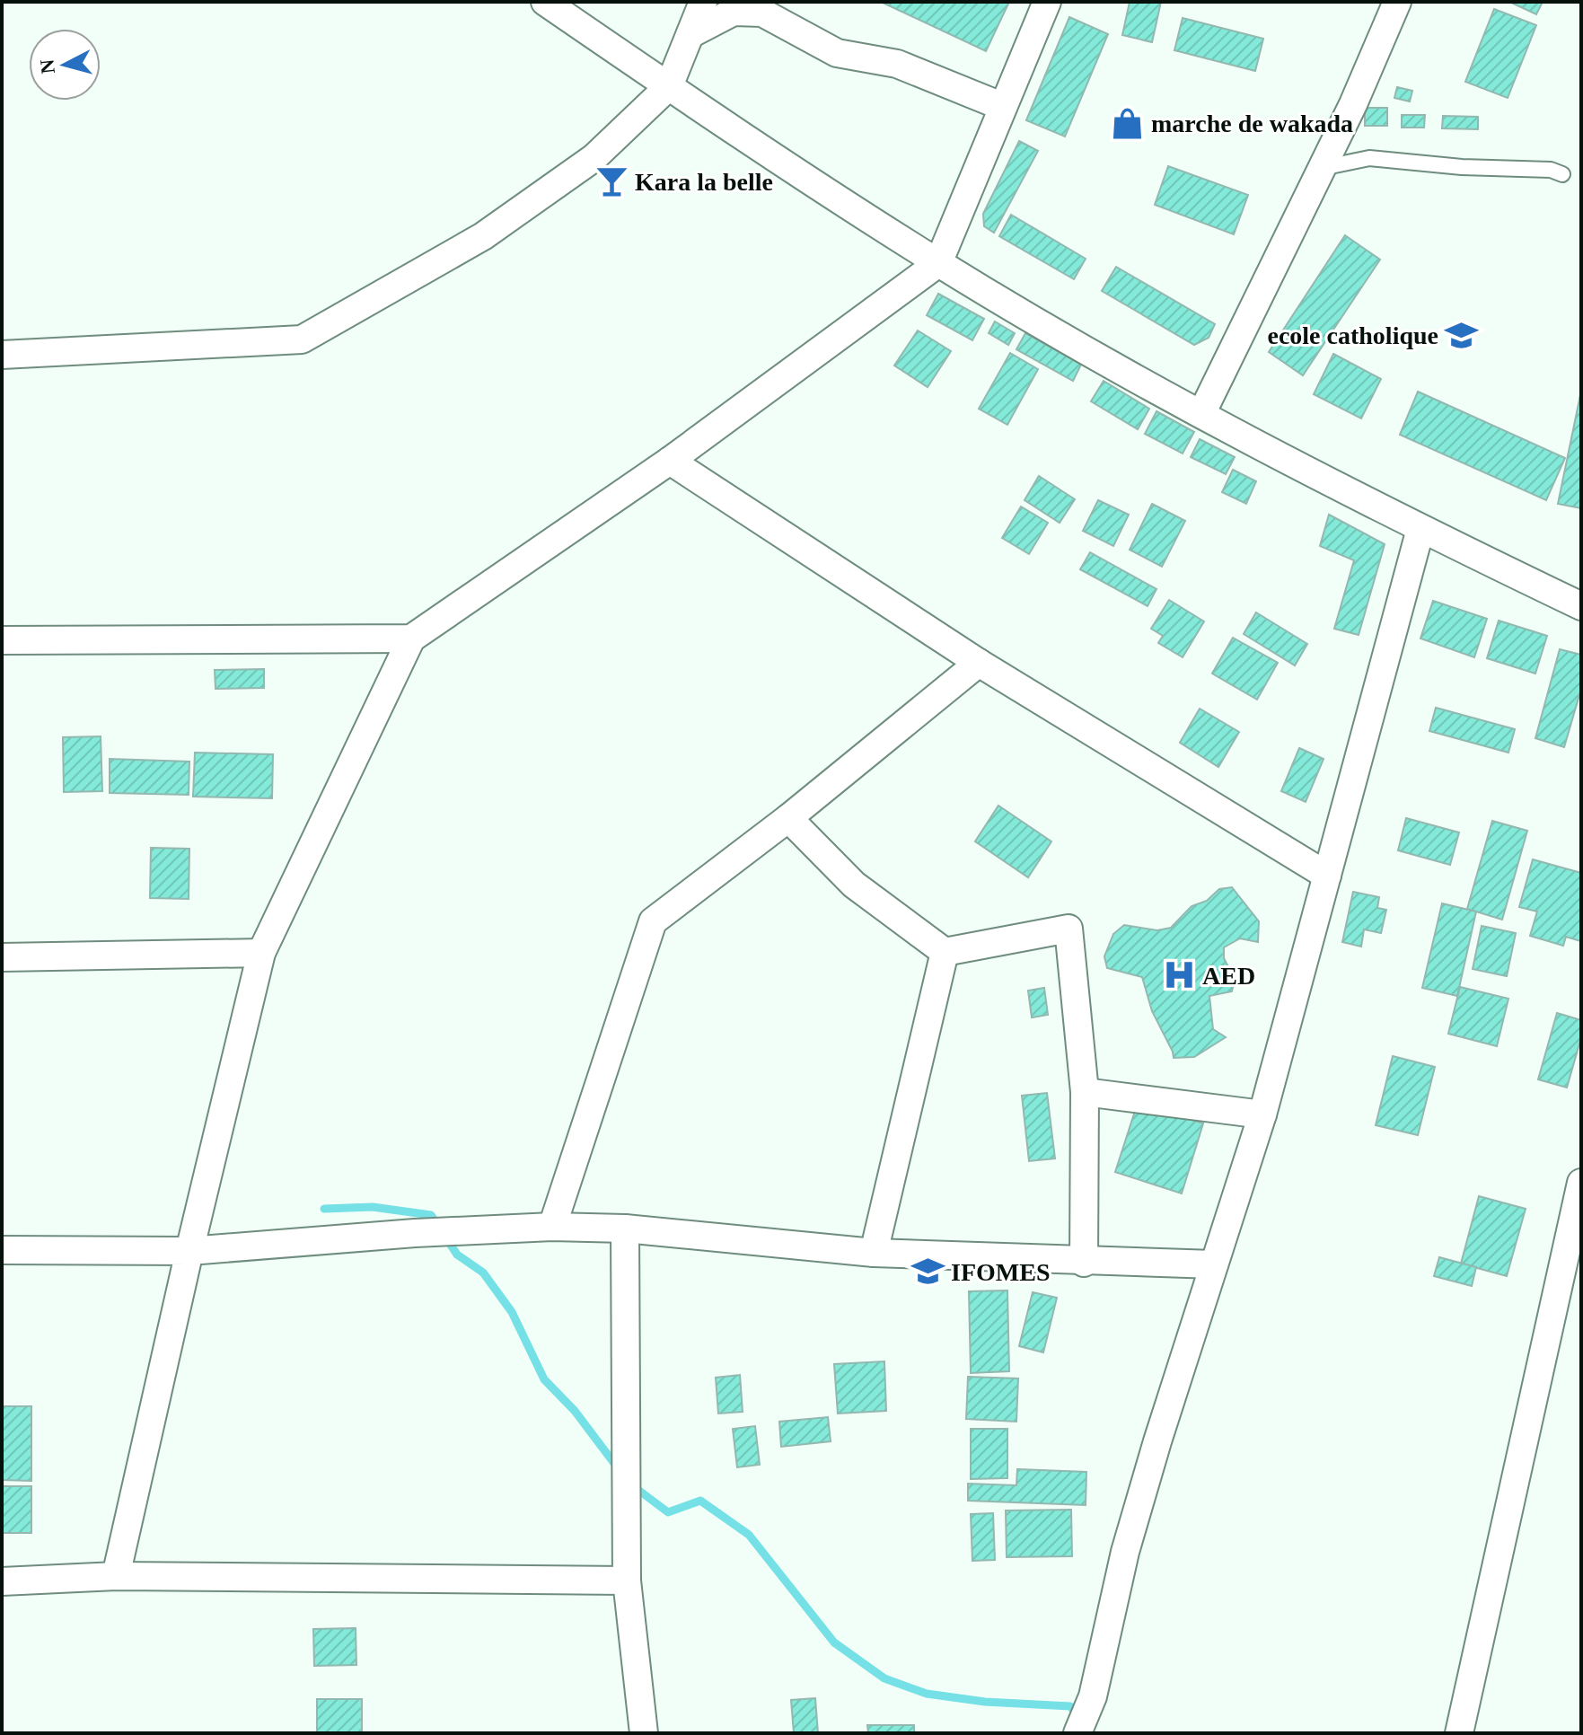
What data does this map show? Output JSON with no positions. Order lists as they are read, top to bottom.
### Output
{
  "places": {
    "shop": ["marche de wakada"],
    "bar": ["Kara la belle"],
    "school or university": ["ecole catholique", "IFOMES"],
    "hospital": ["AED"]
  },
  "north": "left"
}
